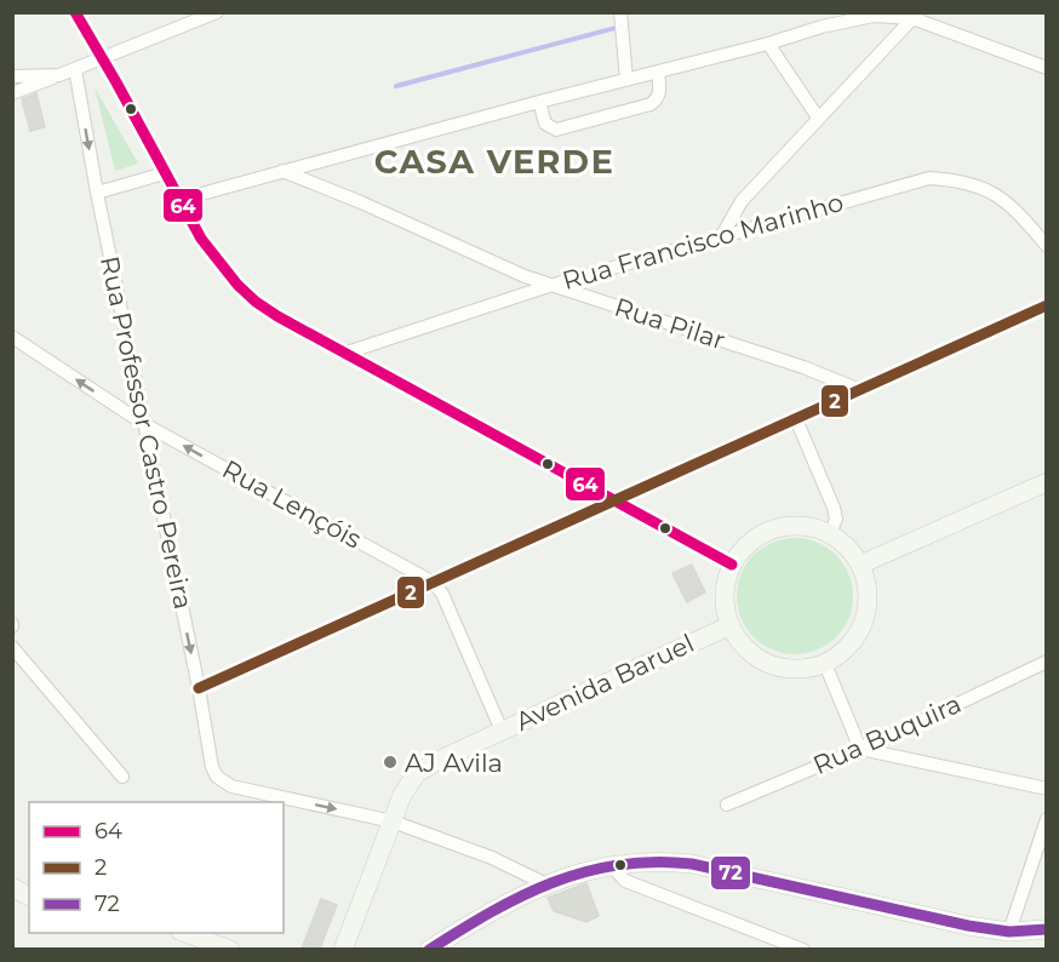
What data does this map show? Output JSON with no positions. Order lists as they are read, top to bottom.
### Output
{
  "streets": {
    "street": [
      "Rua Francisco Marinho",
      "Rua Pilar",
      "Rua Professor Castro Pereira",
      "Rua Lençóis",
      "Avenida Baruel",
      "Rua Buquira"
    ]
  },
  "crossings": [
    ["Rua Francisco Marinho", "Rua Pilar"],
    ["Rua Professor Castro Pereira", "Rua Lençóis"],
    ["Rua Professor Castro Pereira", "Avenida Baruel"]
  ],
  "one_way": ["Rua Professor Castro Pereira", "Rua Lençóis"],
  "districts": ["CASA VERDE"],
  "places": ["AJ Avila"],
  "lines": ["transit line 64", "transit line 2", "transit line 72"],
  "legend": ["64", "2", "72"]
}
